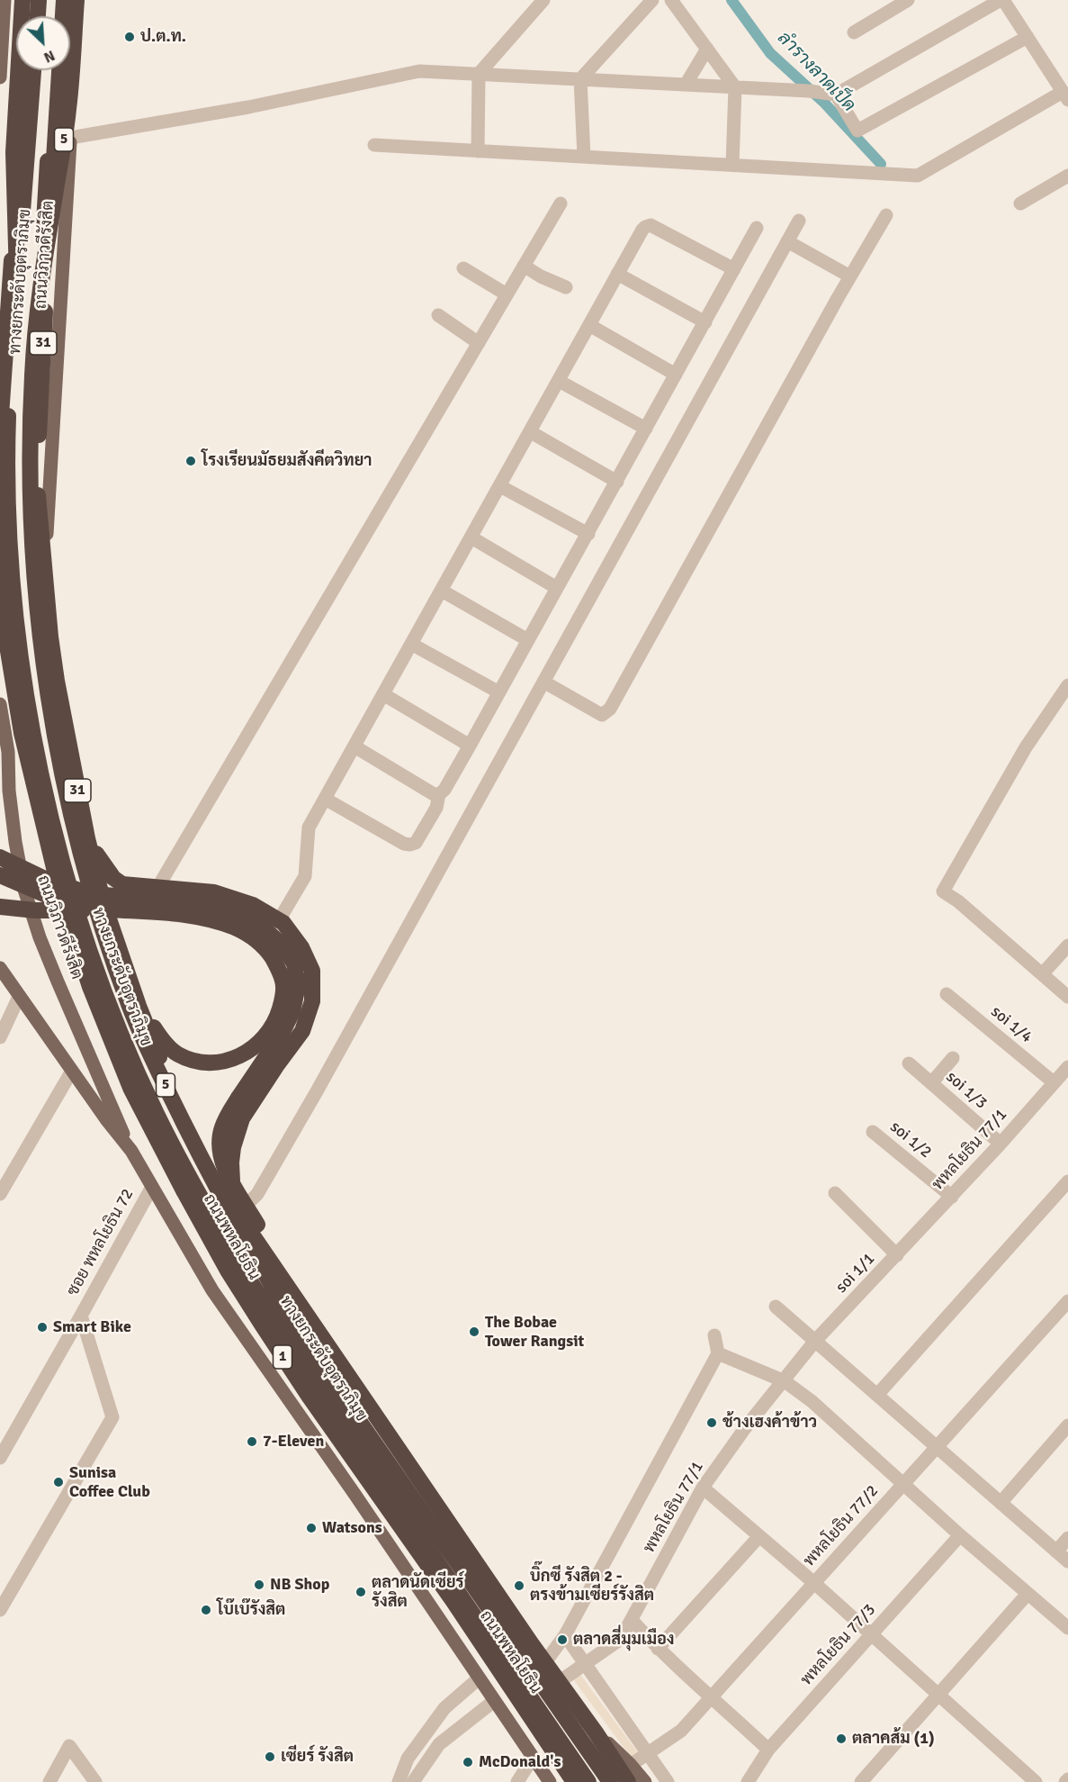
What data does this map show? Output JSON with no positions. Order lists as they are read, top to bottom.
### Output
{
  "streets": {
    "highway": [
      "5",
      "ถนนวิภาวดีรังสิต",
      "ทางยกระดับอุตราภิมุข",
      "31",
      "ถนนพหลโยธิน",
      "1"
    ],
    "street": [
      "soi 1/4",
      "soi 1/3",
      "soi 1/2",
      "พหลโยธิน 77/1",
      "ซอย พหลโยธิน 72",
      "soi 1/1",
      "พหลโยธิน 77/2",
      "พหลโยธิน 77/3"
    ]
  },
  "crossings": [
    ["5", "ทางยกระดับอุตราภิมุข"],
    ["ถนนวิภาวดีรังสิต", "ถนนพหลโยธิน"],
    ["ถนนวิภาวดีรังสิต", "1"],
    ["soi 1/4", "พหลโยธิน 77/1"],
    ["soi 1/3", "พหลโยธิน 77/1"],
    ["soi 1/2", "พหลโยธิน 77/1"],
    ["พหลโยธิน 77/1", "ถนนพหลโยธิน"],
    ["พหลโยธิน 77/1", "soi 1/1"],
    ["ถนนพหลโยธิน", "พหลโยธิน 77/2"],
    ["ซอย พหลโยธิน 72", "1"]
  ],
  "water": ["ลำรางลาดเป็ด"],
  "places": [
    "ป.ต.ท.",
    "โรงเรียนมัธยมสังคีตวิทยา",
    "Smart Bike",
    "The Bobae Tower Rangsit",
    "ช้างเฮงค้าข้าว",
    "7-Eleven",
    "Sunisa Coffee Club",
    "Watsons",
    "NB Shop",
    "บิ๊กซี รังสิต 2 - ตรงข้ามเซียร์รังสิต",
    "ตลาดนัดเซียร์ รังสิต",
    "โบ๊เบ๊รังสิต",
    "ตลาดสี่มุมเมือง",
    "ตลาคส้ม (1)",
    "เซียร์ รังสิต",
    "McDonald's"
  ],
  "north": "bottom right"
}
